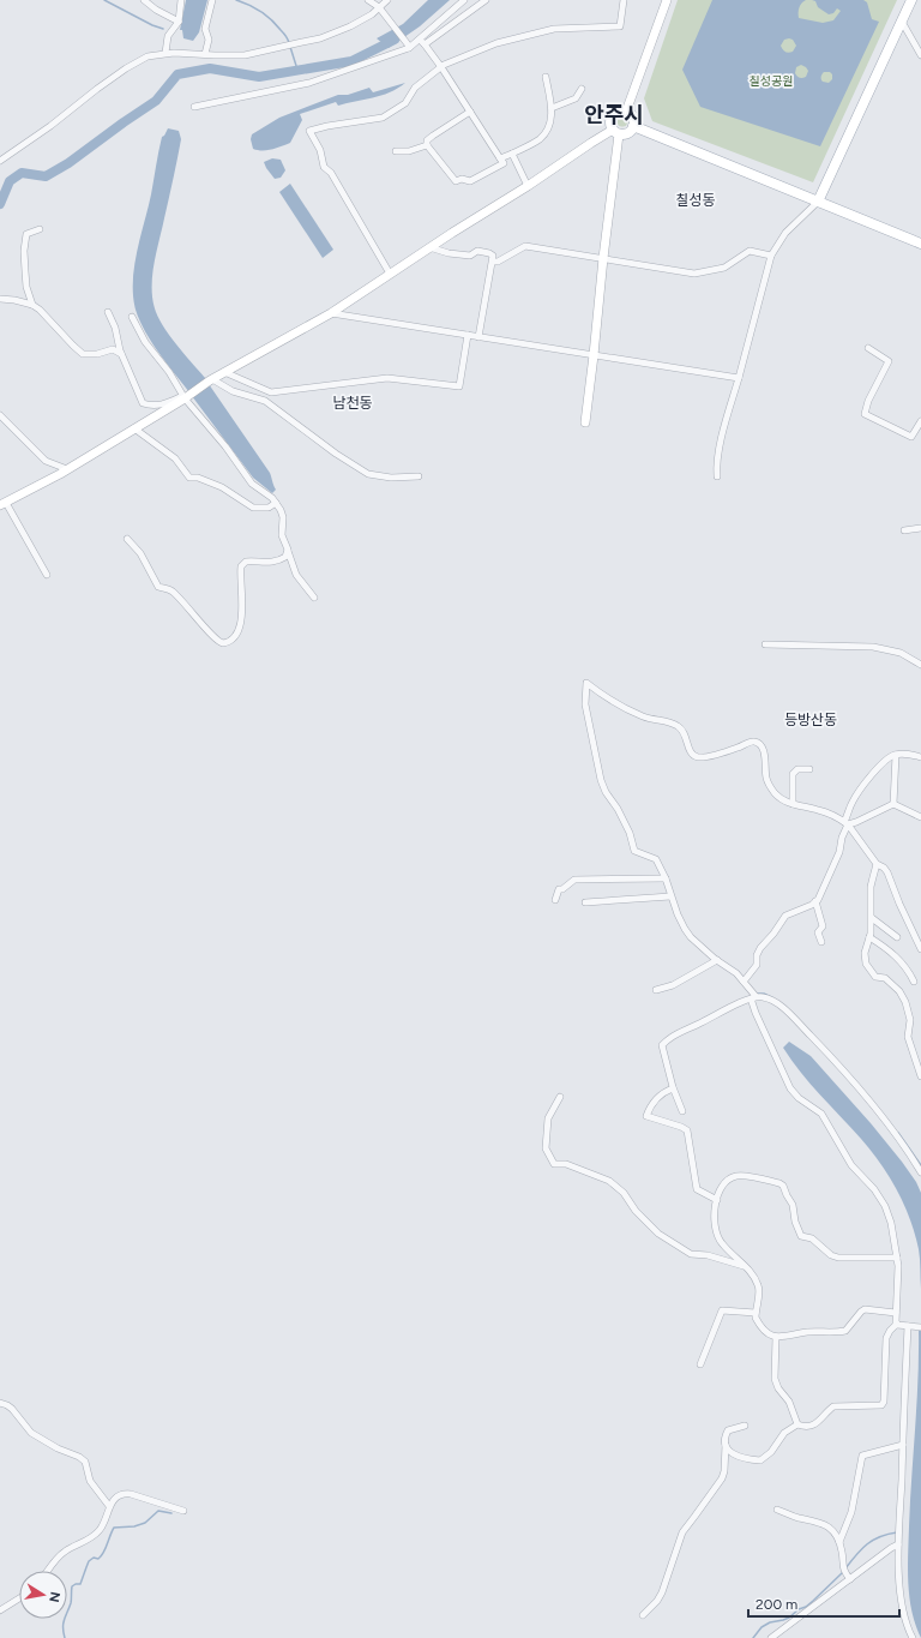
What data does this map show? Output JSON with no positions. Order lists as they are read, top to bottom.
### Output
{
  "districts": [
    "안주시",
    "칠성동",
    "남천동",
    "등방산동"
  ],
  "parks": ["칠성공원"],
  "scale_bar": "200 m",
  "north": "right"
}
